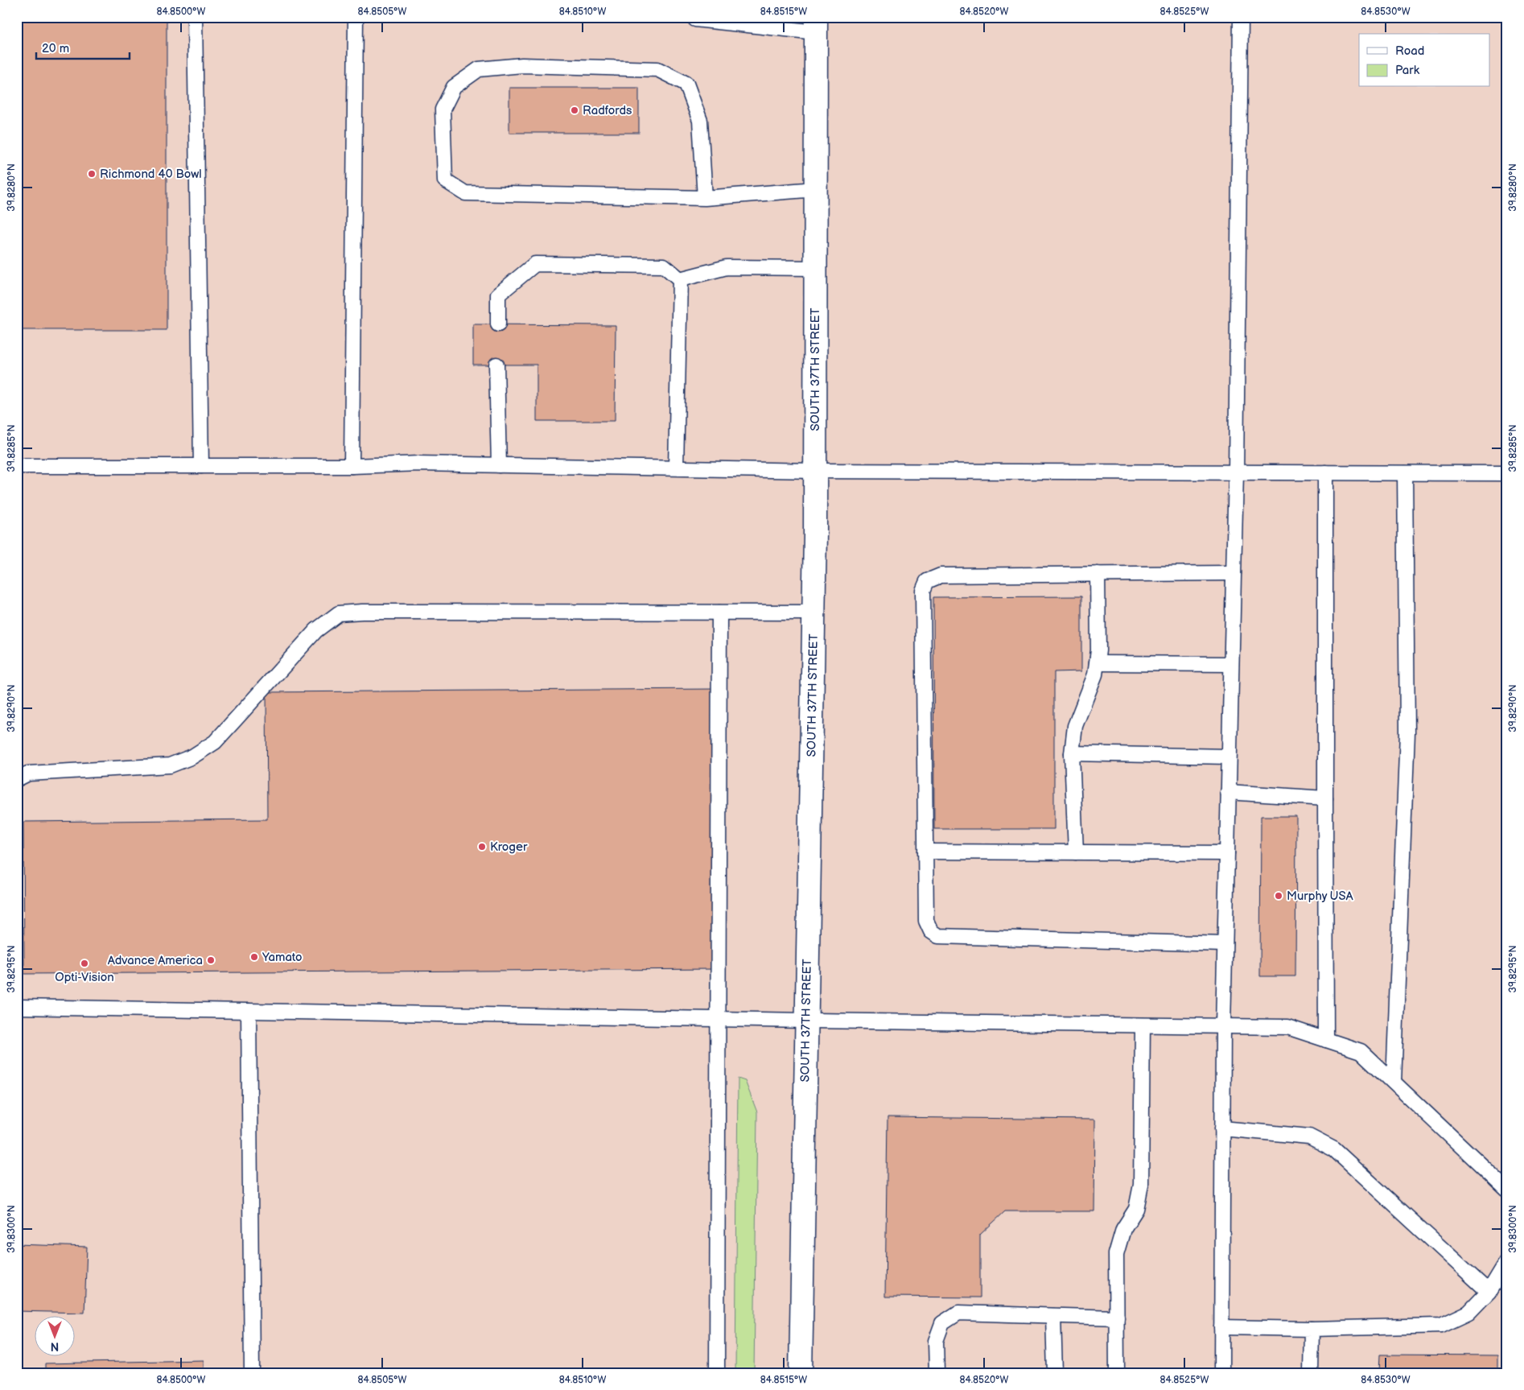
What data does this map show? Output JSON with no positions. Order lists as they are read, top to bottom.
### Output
{
  "streets": {
    "street": ["SOUTH 37TH STREET"]
  },
  "places": [
    "Radfords",
    "Richmond 40 Bowl",
    "Kroger",
    "Murphy USA",
    "Yamato",
    "Advance America",
    "Opti-Vision"
  ],
  "legend": ["Road", "Park"],
  "scale_bar": "20 m",
  "north": "bottom",
  "coordinates": [
    "84.8500°W",
    "84.8505°W",
    "84.8510°W",
    "84.8515°W",
    "84.8520°W",
    "84.8525°W",
    "84.8530°W",
    "39.8280°N",
    "39.8285°N",
    "39.8290°N",
    "39.8295°N",
    "39.8300°N"
  ]
}
